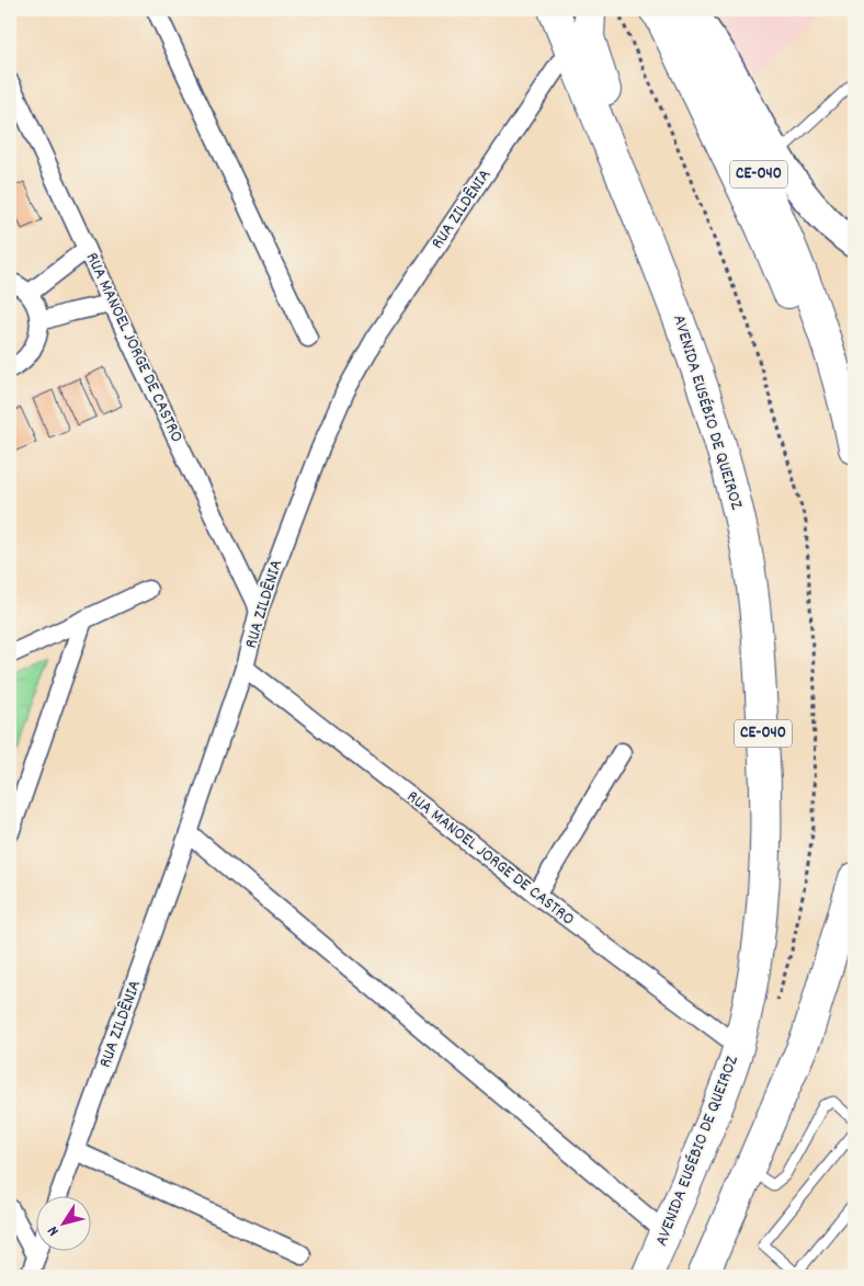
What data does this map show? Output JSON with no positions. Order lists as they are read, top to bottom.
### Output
{
  "streets": {
    "highway": ["CE-040", "AVENIDA EUSÉBIO DE QUEIROZ"],
    "street": ["RUA ZILDÊNIA", "RUA MANOEL JORGE DE CASTRO"]
  },
  "crossings": [
    ["CE-040", "RUA ZILDÊNIA"],
    ["CE-040", "AVENIDA EUSÉBIO DE QUEIROZ"],
    ["RUA ZILDÊNIA", "RUA MANOEL JORGE DE CASTRO"],
    ["RUA MANOEL JORGE DE CASTRO", "AVENIDA EUSÉBIO DE QUEIROZ"]
  ],
  "north": "bottom left"
}
